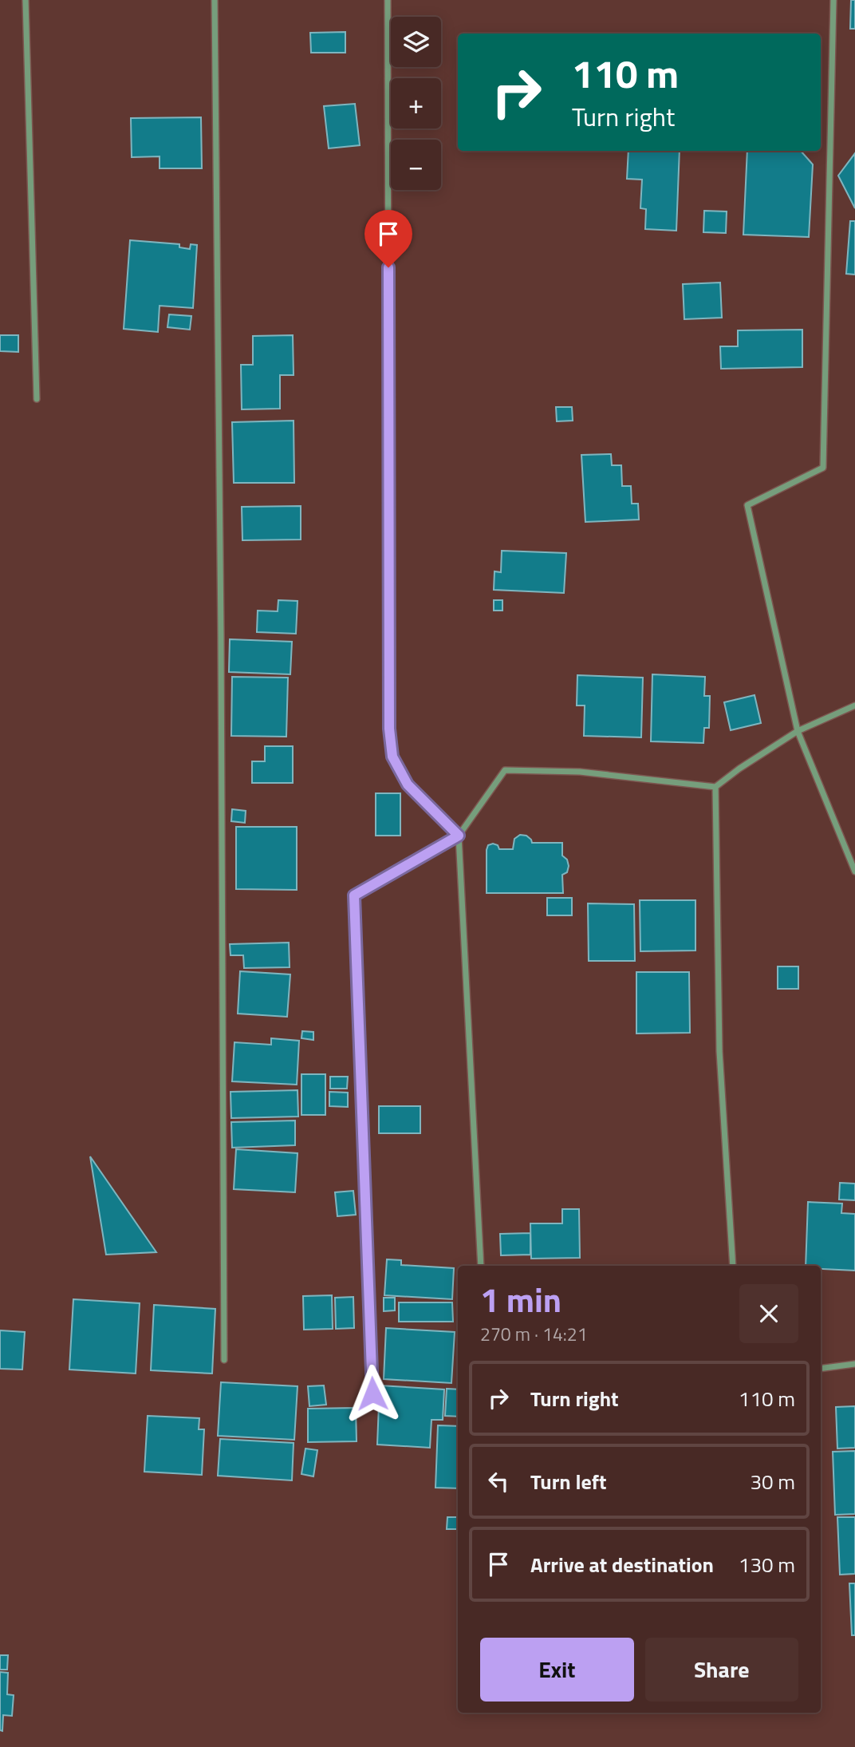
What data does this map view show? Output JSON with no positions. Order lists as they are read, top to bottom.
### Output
{
  "page": {
    "map_buttons": ["+", "−"],
    "turn": ["110 m", "Turn right"],
    "heading": ["1 min", "270 m · 14:21"],
    "list": [
      {
        "name": "Turn right",
        "value": "110 m"
      },
      {
        "name": "Turn left",
        "value": "30 m"
      },
      {
        "name": "Arrive at destination",
        "value": "130 m"
      }
    ],
    "buttons": ["Exit", "Share"]
  }
}
